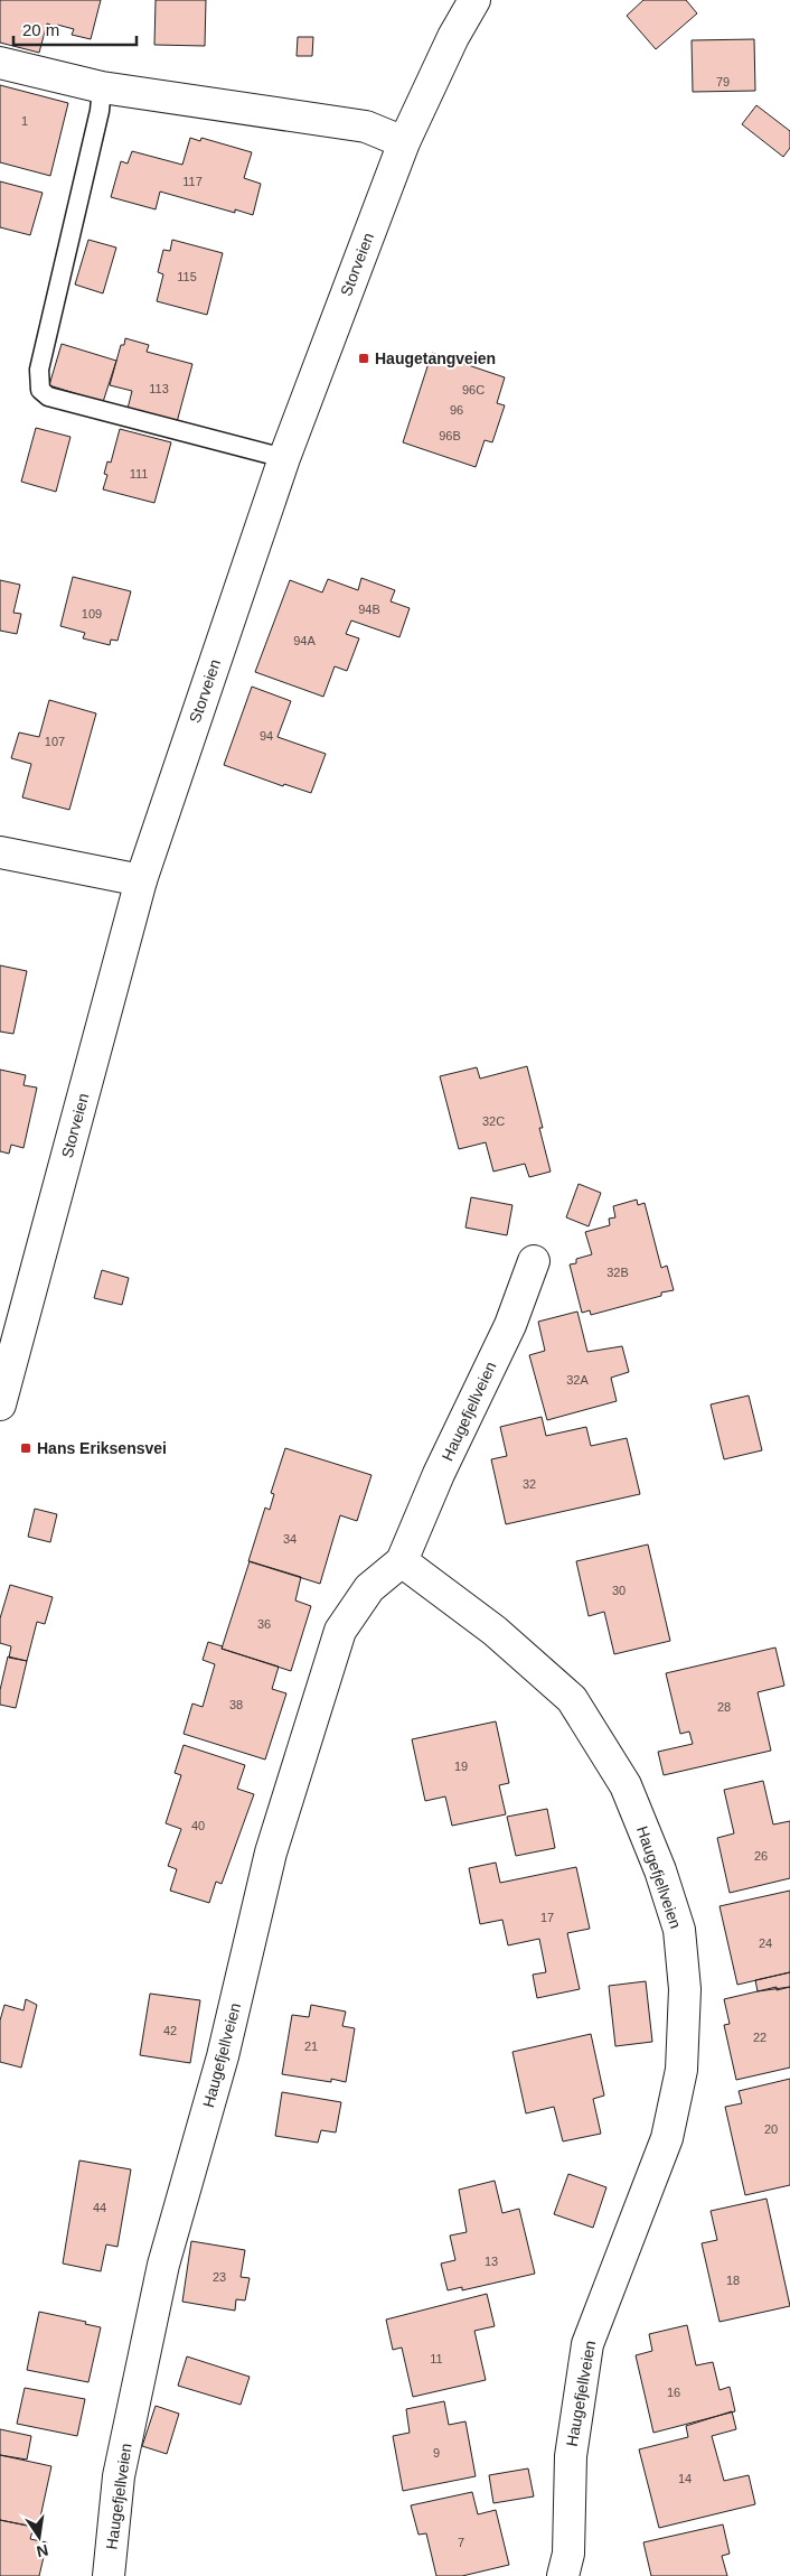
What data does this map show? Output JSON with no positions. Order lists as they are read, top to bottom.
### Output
{
  "streets": {
    "street": ["Storveien", "Haugefjellveien"]
  },
  "places": {
    "transit": ["Haugetangveien", "Hans Eriksensvei"]
  },
  "house_numbers": [
    "79",
    "1",
    "117",
    "115",
    "113",
    "96C",
    "96",
    "96B",
    "111",
    "94B",
    "109",
    "94A",
    "94",
    "107",
    "32C",
    "32B",
    "32A",
    "32",
    "34",
    "30",
    "36",
    "38",
    "28",
    "19",
    "40",
    "26",
    "17",
    "24",
    "42",
    "22",
    "21",
    "20",
    "44",
    "13",
    "23",
    "18",
    "11",
    "16",
    "9",
    "14",
    "7"
  ],
  "scale_bar": "20 m",
  "north": "bottom"
}
